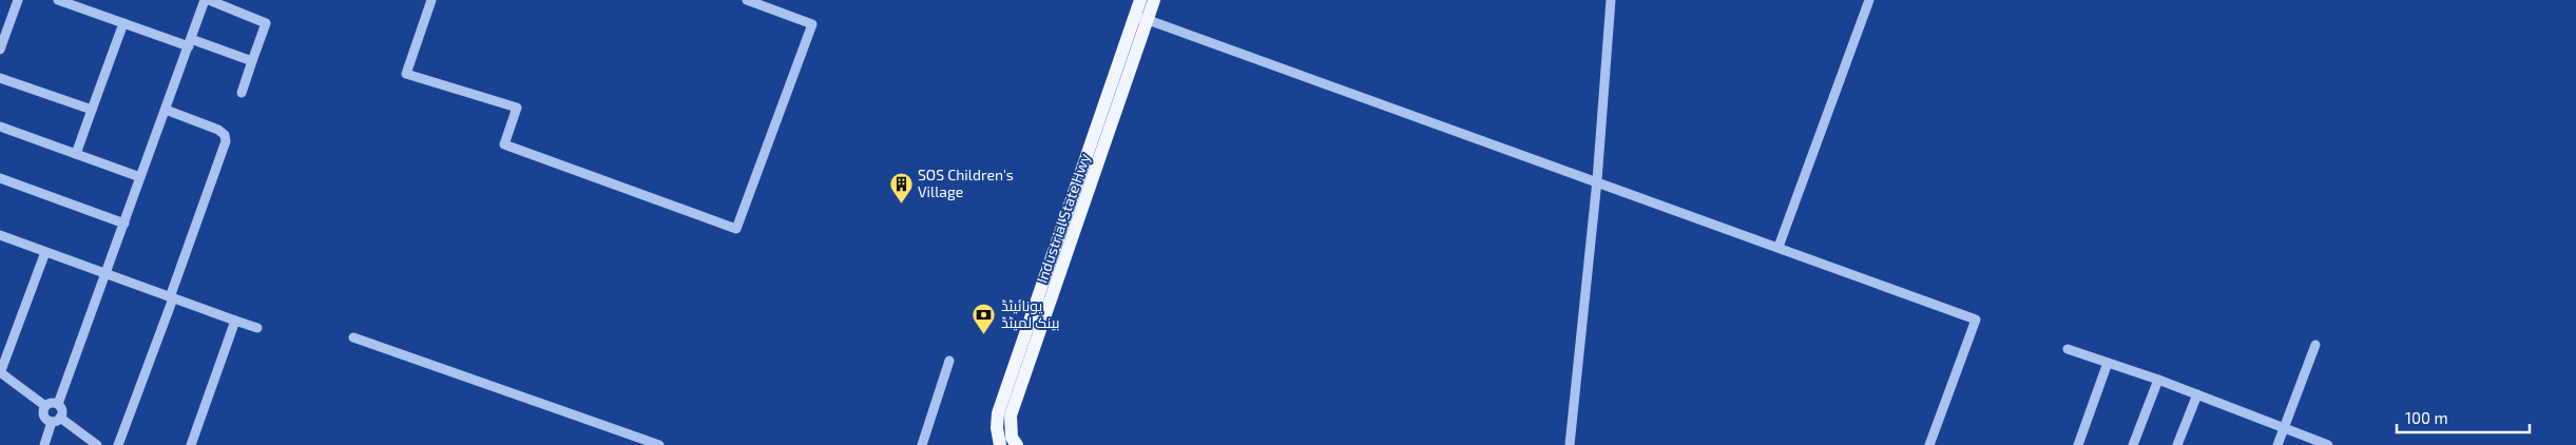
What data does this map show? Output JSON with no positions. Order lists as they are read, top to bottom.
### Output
{
  "streets": {
    "main road": ["Industrial State Hwy"]
  },
  "places": {
    "building": ["SOS Children's Village"],
    "bank": ["یونائیٹڈ بینک لمیٹڈ"]
  },
  "scale_bar": "100 m"
}
